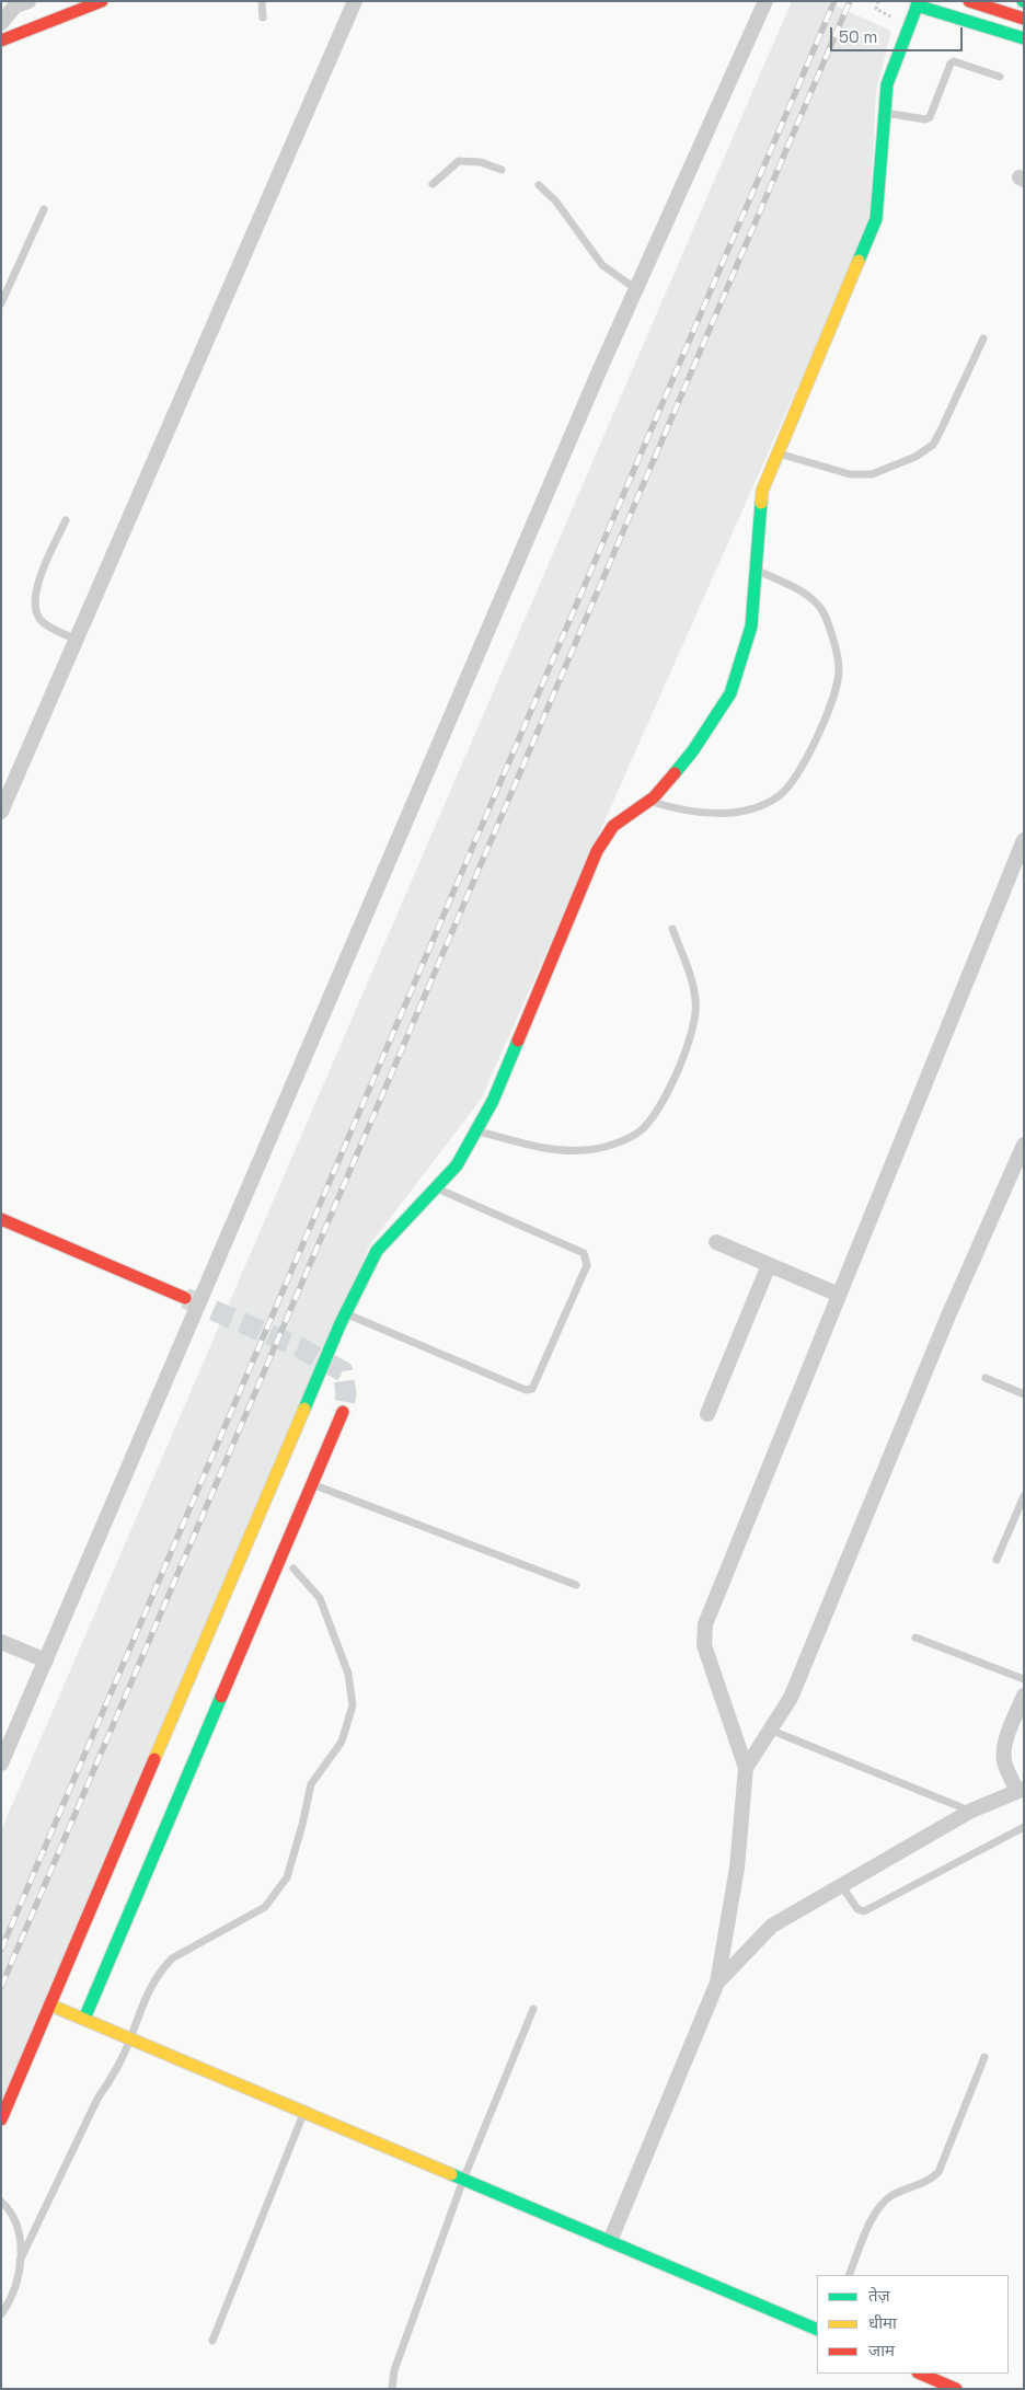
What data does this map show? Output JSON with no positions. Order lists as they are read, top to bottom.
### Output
{
  "legend": ["तेज़", "धीमा", "जाम"],
  "scale_bar": "50 m"
}
